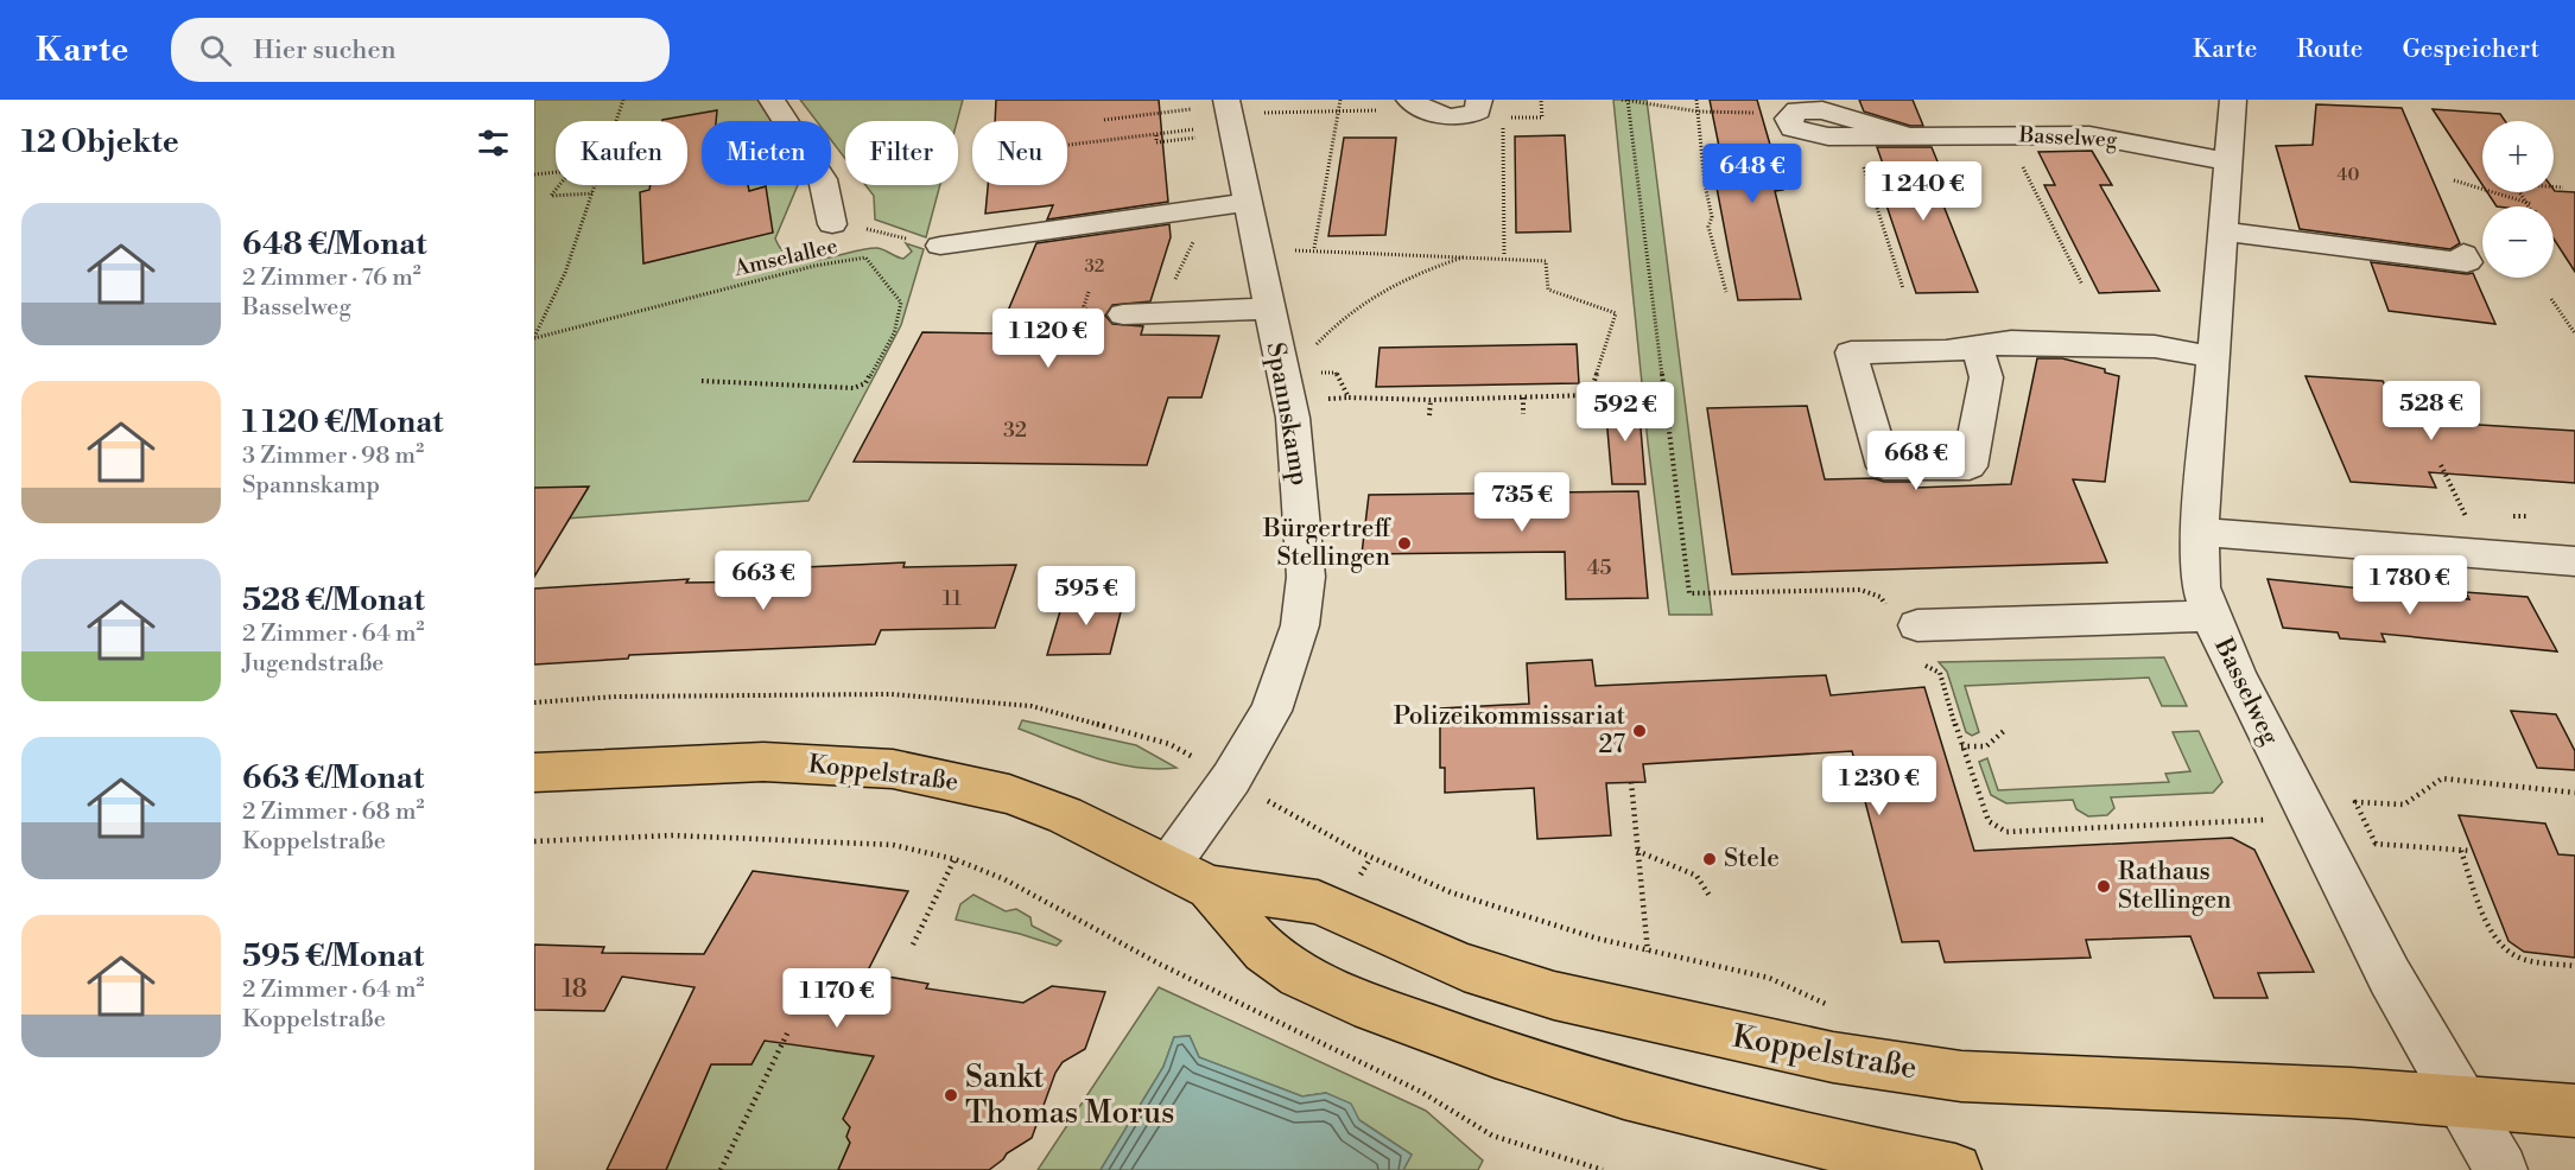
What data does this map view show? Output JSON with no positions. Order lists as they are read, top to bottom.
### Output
{
  "streets": {
    "main road": ["Koppelstraße"],
    "street": ["Basselweg", "Spannskamp"],
    "path": ["Amselallee"]
  },
  "crossings": [
    ["Basselweg", "Koppelstraße"],
    ["Spannskamp", "Koppelstraße"]
  ],
  "places": [
    "Bürgertreff Stellingen",
    "Polizeikommissariat 27",
    "Stele",
    "Rathaus Stellingen",
    "Sankt Thomas Morus"
  ],
  "house_numbers": [
    "40",
    "32",
    "32",
    "45",
    "11",
    "18"
  ],
  "page": {
    "header": "Karte",
    "search": "Hier suchen",
    "nav": ["Karte", "Route", "Gespeichert"],
    "heading": "12 Objekte",
    "map_buttons": ["+", "−"],
    "chip": [
      "Kaufen",
      "Mieten",
      "Filter",
      "Neu"
    ],
    "price": [
      "648 €",
      "1 240 €",
      "1 120 €",
      "528 €",
      "592 €",
      "668 €",
      "735 €",
      "663 €",
      "1 780 €",
      "595 €",
      "1 230 €",
      "1 170 €"
    ],
    "list": [
      {
        "name": "648 €/Monat",
        "note": "2 Zimmer · 76 m² · Basselweg"
      },
      {
        "name": "1 120 €/Monat",
        "note": "3 Zimmer · 98 m² · Spannskamp"
      },
      {
        "name": "528 €/Monat",
        "note": "2 Zimmer · 64 m² · Jugendstraße"
      },
      {
        "name": "663 €/Monat",
        "note": "2 Zimmer · 68 m² · Koppelstraße"
      },
      {
        "name": "595 €/Monat",
        "note": "2 Zimmer · 64 m² · Koppelstraße"
      }
    ]
  }
}
